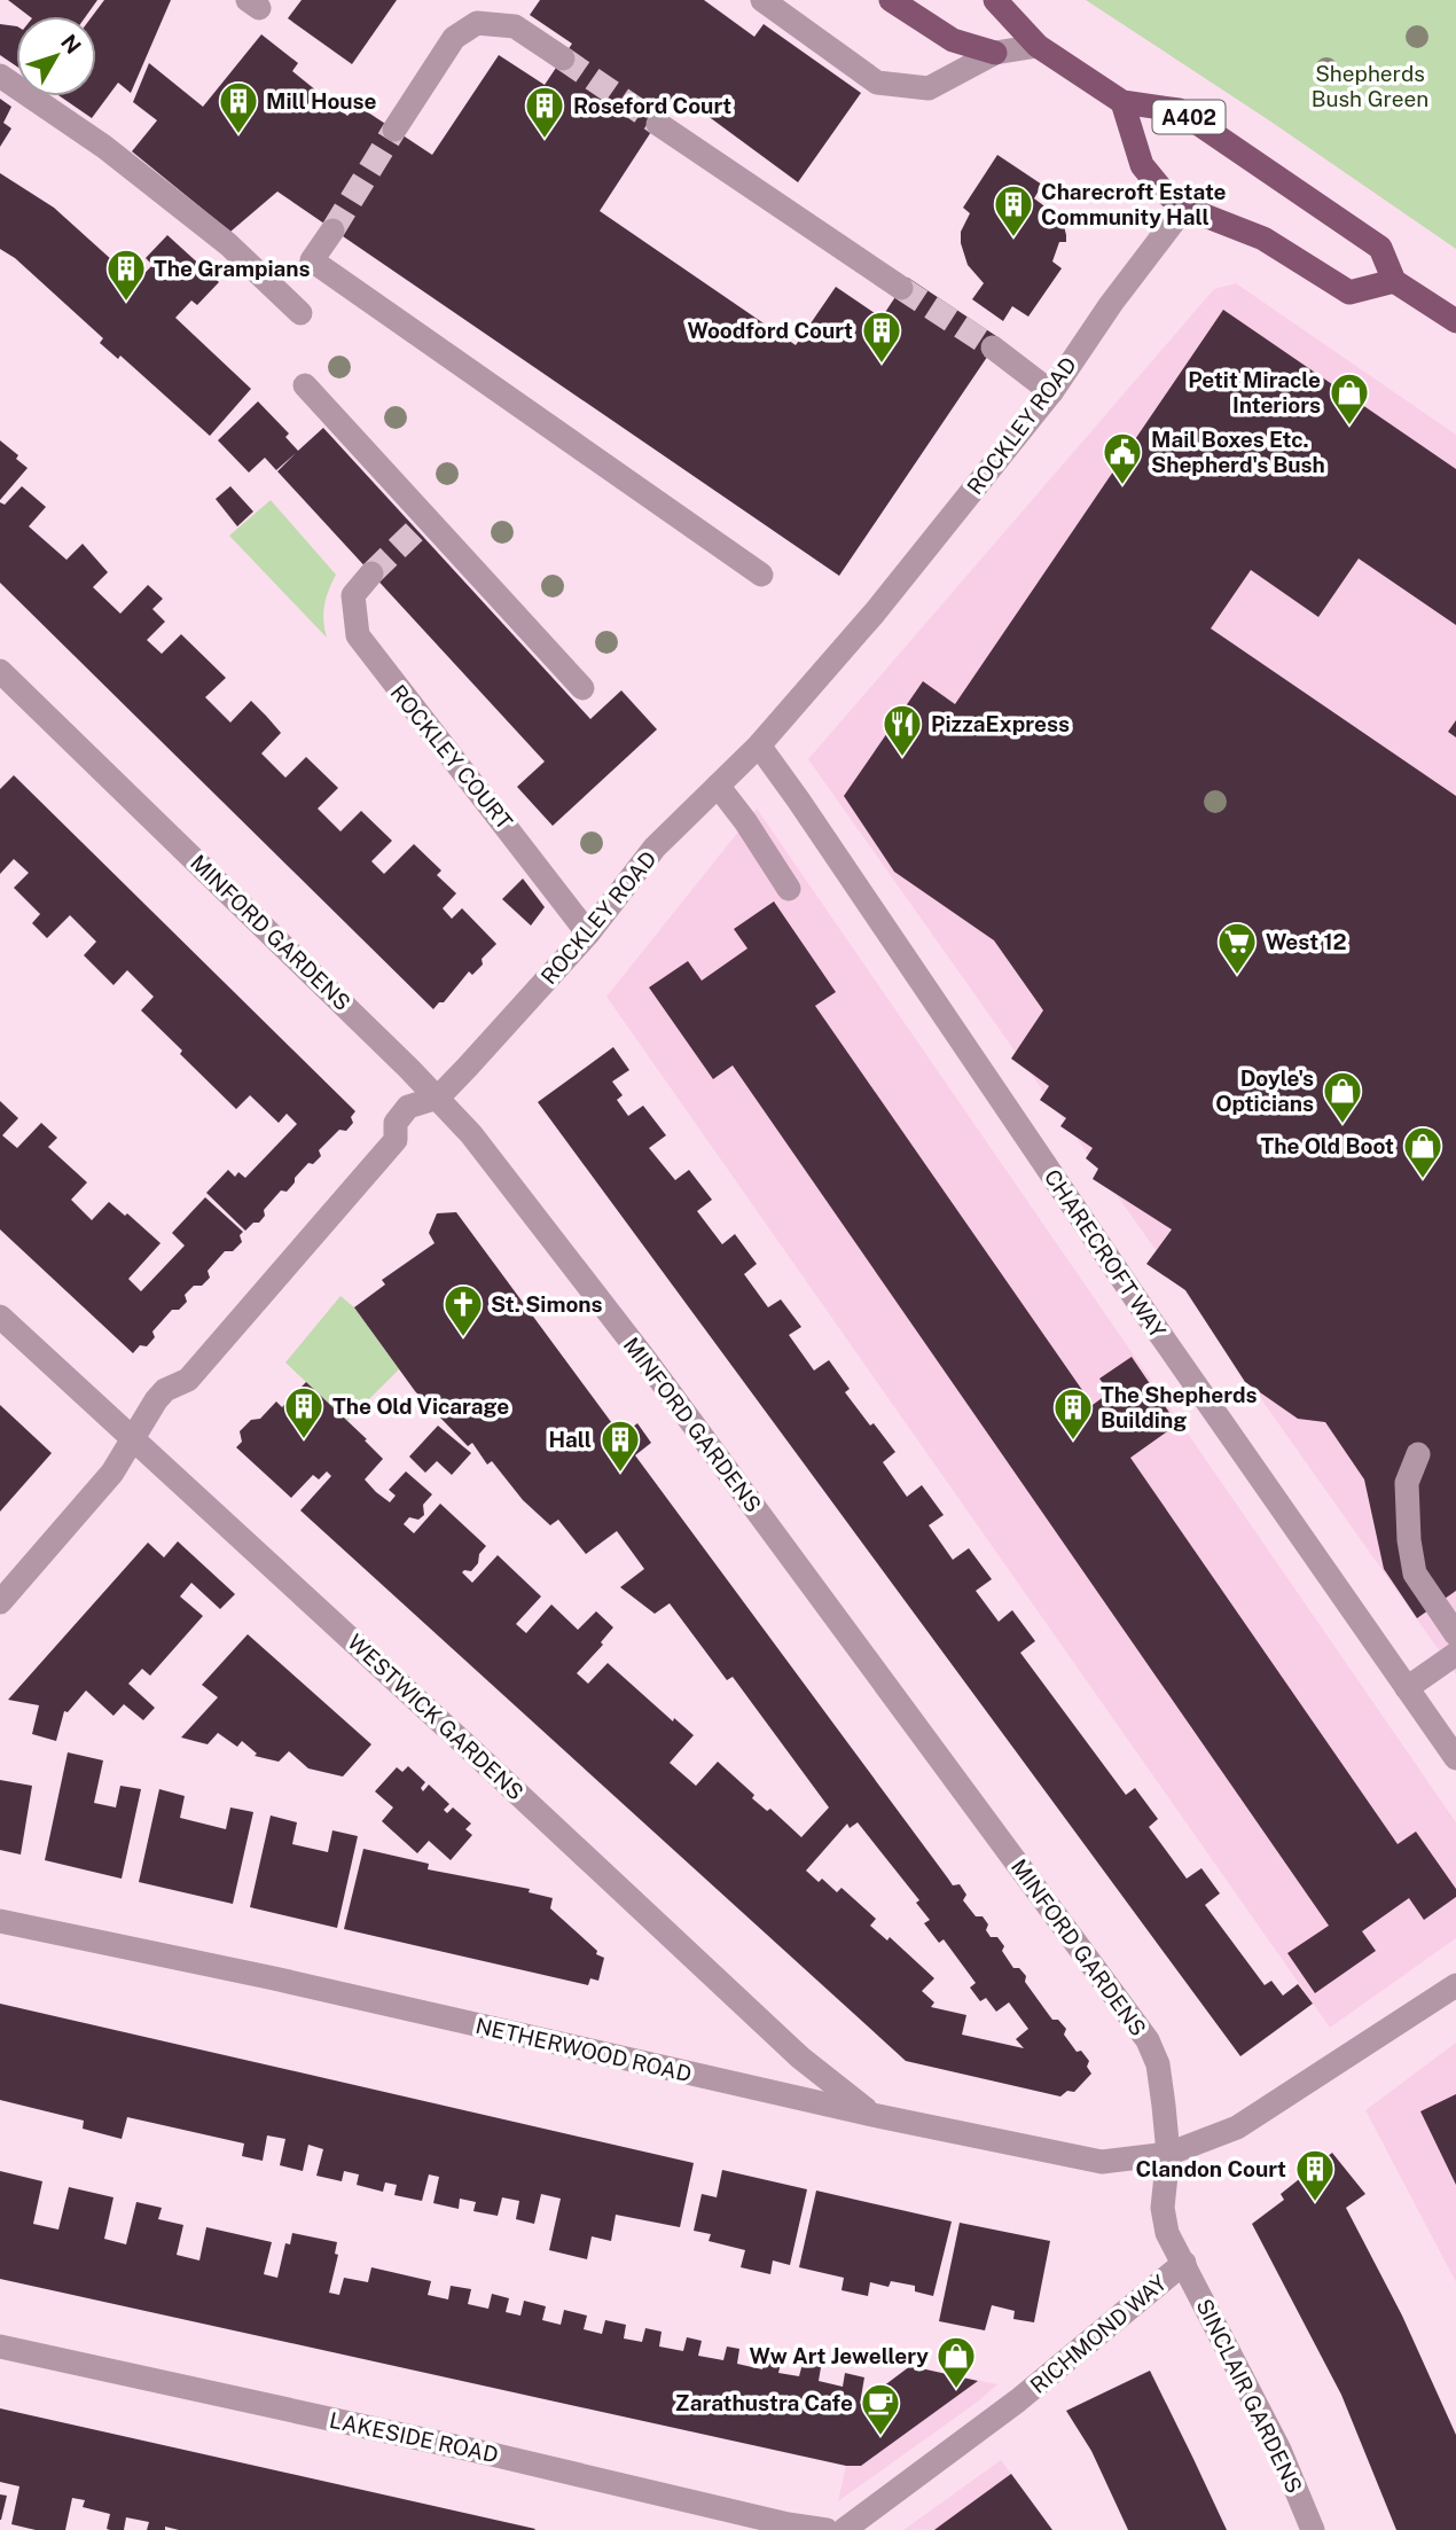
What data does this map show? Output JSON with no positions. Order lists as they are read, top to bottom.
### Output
{
  "streets": {
    "main road": ["A402"],
    "street": [
      "ROCKLEY ROAD",
      "ROCKLEY COURT",
      "MINFORD GARDENS",
      "CHARECROFT WAY",
      "WESTWICK GARDENS",
      "NETHERWOOD ROAD",
      "RICHMOND WAY",
      "SINCLAIR GARDENS",
      "LAKESIDE ROAD"
    ]
  },
  "crossings": [
    ["ROCKLEY ROAD", "ROCKLEY COURT"],
    ["ROCKLEY ROAD", "MINFORD GARDENS"],
    ["ROCKLEY ROAD", "CHARECROFT WAY"],
    ["ROCKLEY ROAD", "WESTWICK GARDENS"],
    ["MINFORD GARDENS", "NETHERWOOD ROAD"],
    ["MINFORD GARDENS", "RICHMOND WAY"],
    ["WESTWICK GARDENS", "NETHERWOOD ROAD"],
    ["NETHERWOOD ROAD", "RICHMOND WAY"],
    ["RICHMOND WAY", "SINCLAIR GARDENS"]
  ],
  "parks": ["Shepherds Bush Green"],
  "places": {
    "building": [
      "Mill House",
      "Roseford Court",
      "Charecroft Estate Community Hall",
      "The Grampians",
      "Woodford Court",
      "The Old Vicarage",
      "The Shepherds Building",
      "Hall",
      "Clandon Court"
    ],
    "shop": [
      "Petit Miracle Interiors",
      "Doyle's Opticians",
      "The Old Boot",
      "Ww Art Jewellery"
    ],
    "public building": ["Mail Boxes Etc. Shepherd's Bush"],
    "restaurant": ["PizzaExpress"],
    "supermarket": ["West 12"],
    "church": ["St. Simons"],
    "cafe": ["Zarathustra Cafe"]
  },
  "north": "top right"
}
